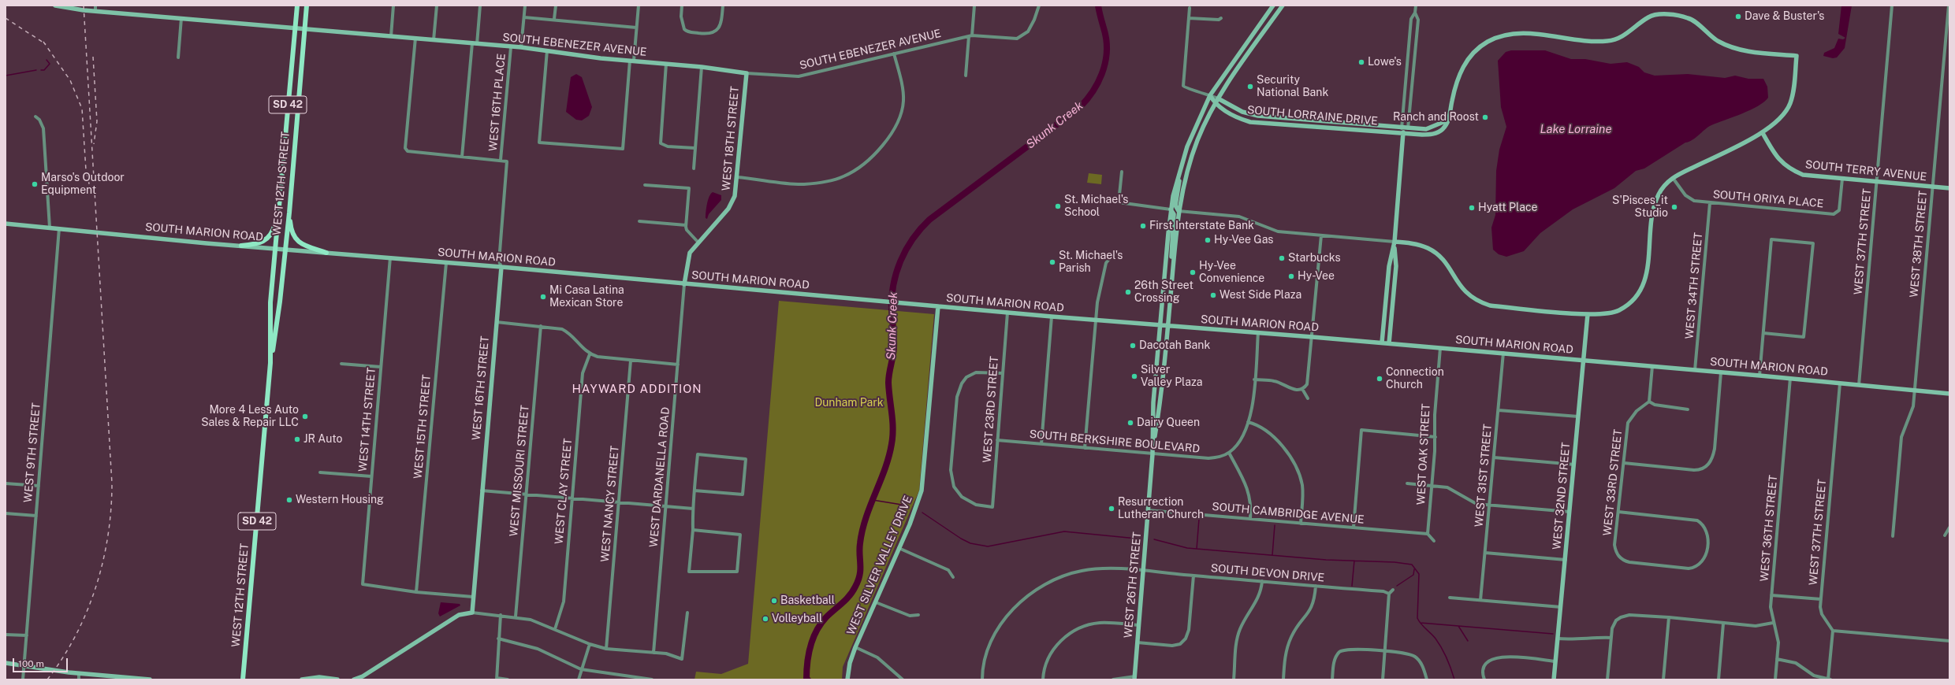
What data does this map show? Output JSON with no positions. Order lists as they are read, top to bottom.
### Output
{
  "streets": {
    "main road": ["SD 42", "WEST 12TH STREET"],
    "street": [
      "SOUTH EBENEZER AVENUE",
      "WEST 16TH PLACE",
      "SOUTH LORRAINE DRIVE",
      "WEST 18TH STREET",
      "SOUTH TERRY AVENUE",
      "SOUTH ORIYA PLACE",
      "SOUTH MARION ROAD",
      "WEST 37TH STREET",
      "WEST 38TH STREET",
      "WEST 34TH STREET",
      "WEST 16TH STREET",
      "WEST 23RD STREET",
      "WEST 14TH STREET",
      "WEST 15TH STREET",
      "SOUTH BERKSHIRE BOULEVARD",
      "WEST 9TH STREET",
      "WEST OAK STREET",
      "WEST MISSOURI STREET",
      "WEST 31ST STREET",
      "WEST DARDANELLA ROAD",
      "WEST 33RD STREET",
      "WEST CLAY STREET",
      "WEST 32ND STREET",
      "WEST NANCY STREET",
      "SOUTH CAMBRIDGE AVENUE",
      "WEST 36TH STREET",
      "WEST SILVER VALLEY DRIVE",
      "SOUTH DEVON DRIVE",
      "WEST 26TH STREET"
    ]
  },
  "crossings": [
    ["SOUTH EBENEZER AVENUE", "WEST 16TH PLACE"],
    ["SOUTH EBENEZER AVENUE", "WEST 18TH STREET"],
    ["SOUTH EBENEZER AVENUE", "WEST 12TH STREET"],
    ["WEST 16TH PLACE", "WEST 16TH STREET"],
    ["SOUTH LORRAINE DRIVE", "WEST 26TH STREET"],
    ["WEST 18TH STREET", "SOUTH MARION ROAD"],
    ["WEST 18TH STREET", "WEST DARDANELLA ROAD"],
    ["SOUTH TERRY AVENUE", "SOUTH ORIYA PLACE"],
    ["SOUTH TERRY AVENUE", "WEST 37TH STREET"],
    ["SOUTH TERRY AVENUE", "WEST 38TH STREET"],
    ["WEST 12TH STREET", "SOUTH MARION ROAD"],
    ["SOUTH ORIYA PLACE", "WEST 34TH STREET"],
    ["SOUTH MARION ROAD", "WEST 37TH STREET"],
    ["SOUTH MARION ROAD", "WEST 38TH STREET"],
    ["SOUTH MARION ROAD", "WEST 34TH STREET"],
    ["SOUTH MARION ROAD", "WEST 16TH STREET"],
    ["SOUTH MARION ROAD", "WEST 23RD STREET"],
    ["SOUTH MARION ROAD", "WEST 14TH STREET"],
    ["SOUTH MARION ROAD", "WEST 15TH STREET"],
    ["SOUTH MARION ROAD", "WEST 9TH STREET"],
    ["SOUTH MARION ROAD", "WEST OAK STREET"],
    ["SOUTH MARION ROAD", "WEST 31ST STREET"],
    ["SOUTH MARION ROAD", "WEST DARDANELLA ROAD"],
    ["SOUTH MARION ROAD", "WEST 32ND STREET"],
    ["SOUTH MARION ROAD", "WEST 36TH STREET"],
    ["SOUTH MARION ROAD", "WEST SILVER VALLEY DRIVE"],
    ["SOUTH MARION ROAD", "WEST 26TH STREET"],
    ["WEST 23RD STREET", "SOUTH BERKSHIRE BOULEVARD"],
    ["WEST 14TH STREET", "WEST 15TH STREET"],
    ["SOUTH BERKSHIRE BOULEVARD", "WEST 26TH STREET"],
    ["WEST OAK STREET", "SOUTH CAMBRIDGE AVENUE"],
    ["SOUTH CAMBRIDGE AVENUE", "WEST 26TH STREET"],
    ["SOUTH DEVON DRIVE", "WEST 26TH STREET"]
  ],
  "districts": ["HAYWARD ADDITION"],
  "water": ["Skunk Creek", "Lake Lorraine"],
  "parks": ["Dunham Park"],
  "places": [
    "Dave & Buster's",
    "Lowe's",
    "Security National Bank",
    "Ranch and Roost",
    "Marso's Outdoor Equipment",
    "St. Michael's School",
    "S'Pisces_it Studio",
    "Hyatt Place",
    "First Interstate Bank",
    "Hy-Vee Gas",
    "Starbucks",
    "St. Michael's Parish",
    "Hy-Vee Convenience",
    "Hy-Vee",
    "26th Street Crossing",
    "West Side Plaza",
    "Mi Casa Latina Mexican Store",
    "Dacotah Bank",
    "Silver Valley Plaza",
    "Connection Church",
    "More 4 Less Auto Sales & Repair LLC",
    "Dairy Queen",
    "JR Auto",
    "Western Housing",
    "Resurrection Lutheran Church",
    "Basketball",
    "Volleyball"
  ],
  "scale_bar": "100 m"
}
